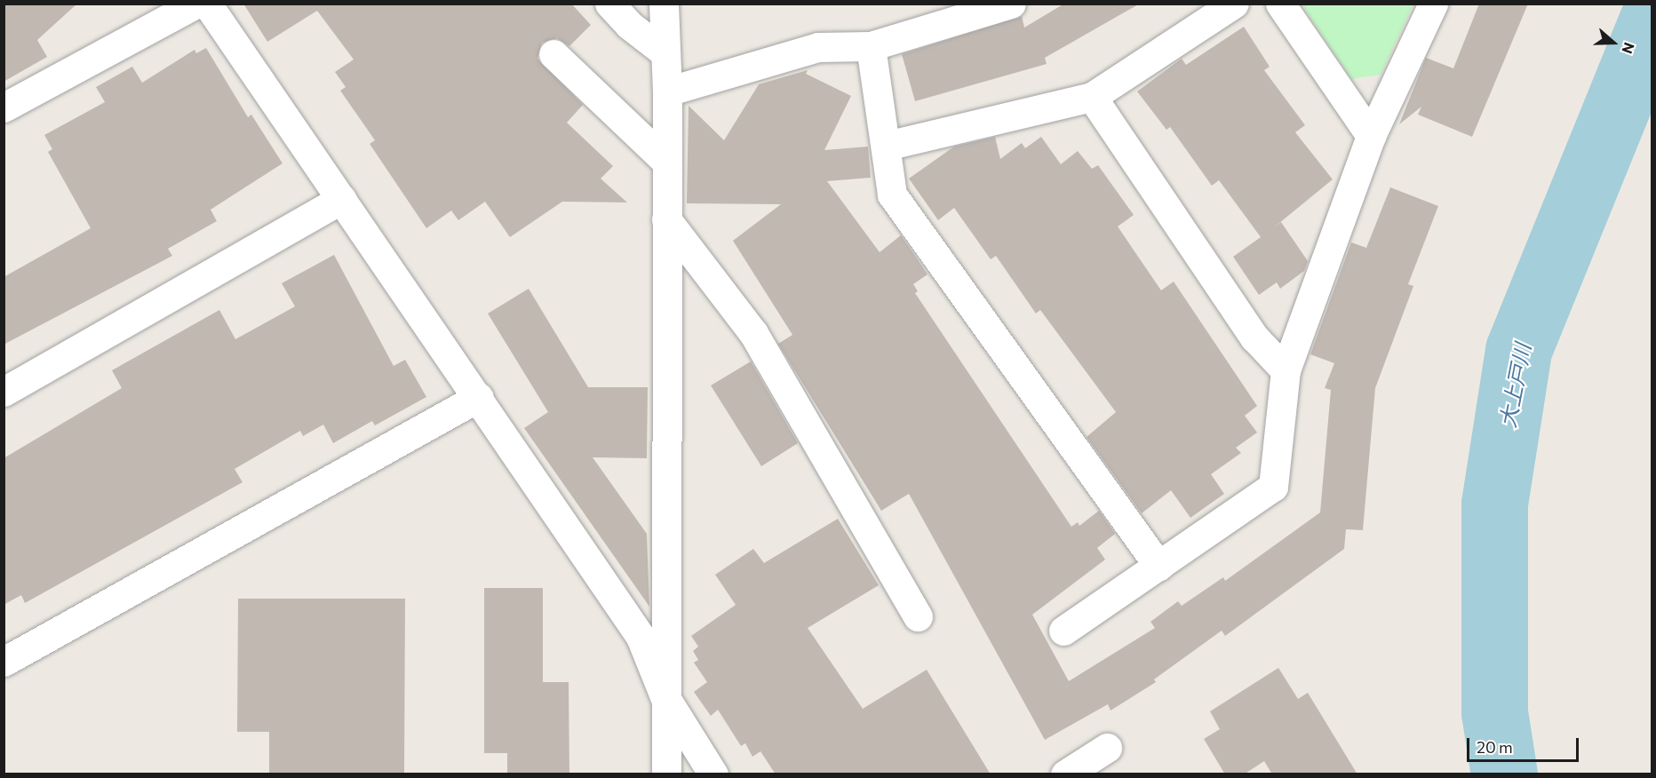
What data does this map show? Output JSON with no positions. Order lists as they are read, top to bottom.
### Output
{
  "water": ["大上戸川"],
  "scale_bar": "20 m",
  "north": "right"
}
